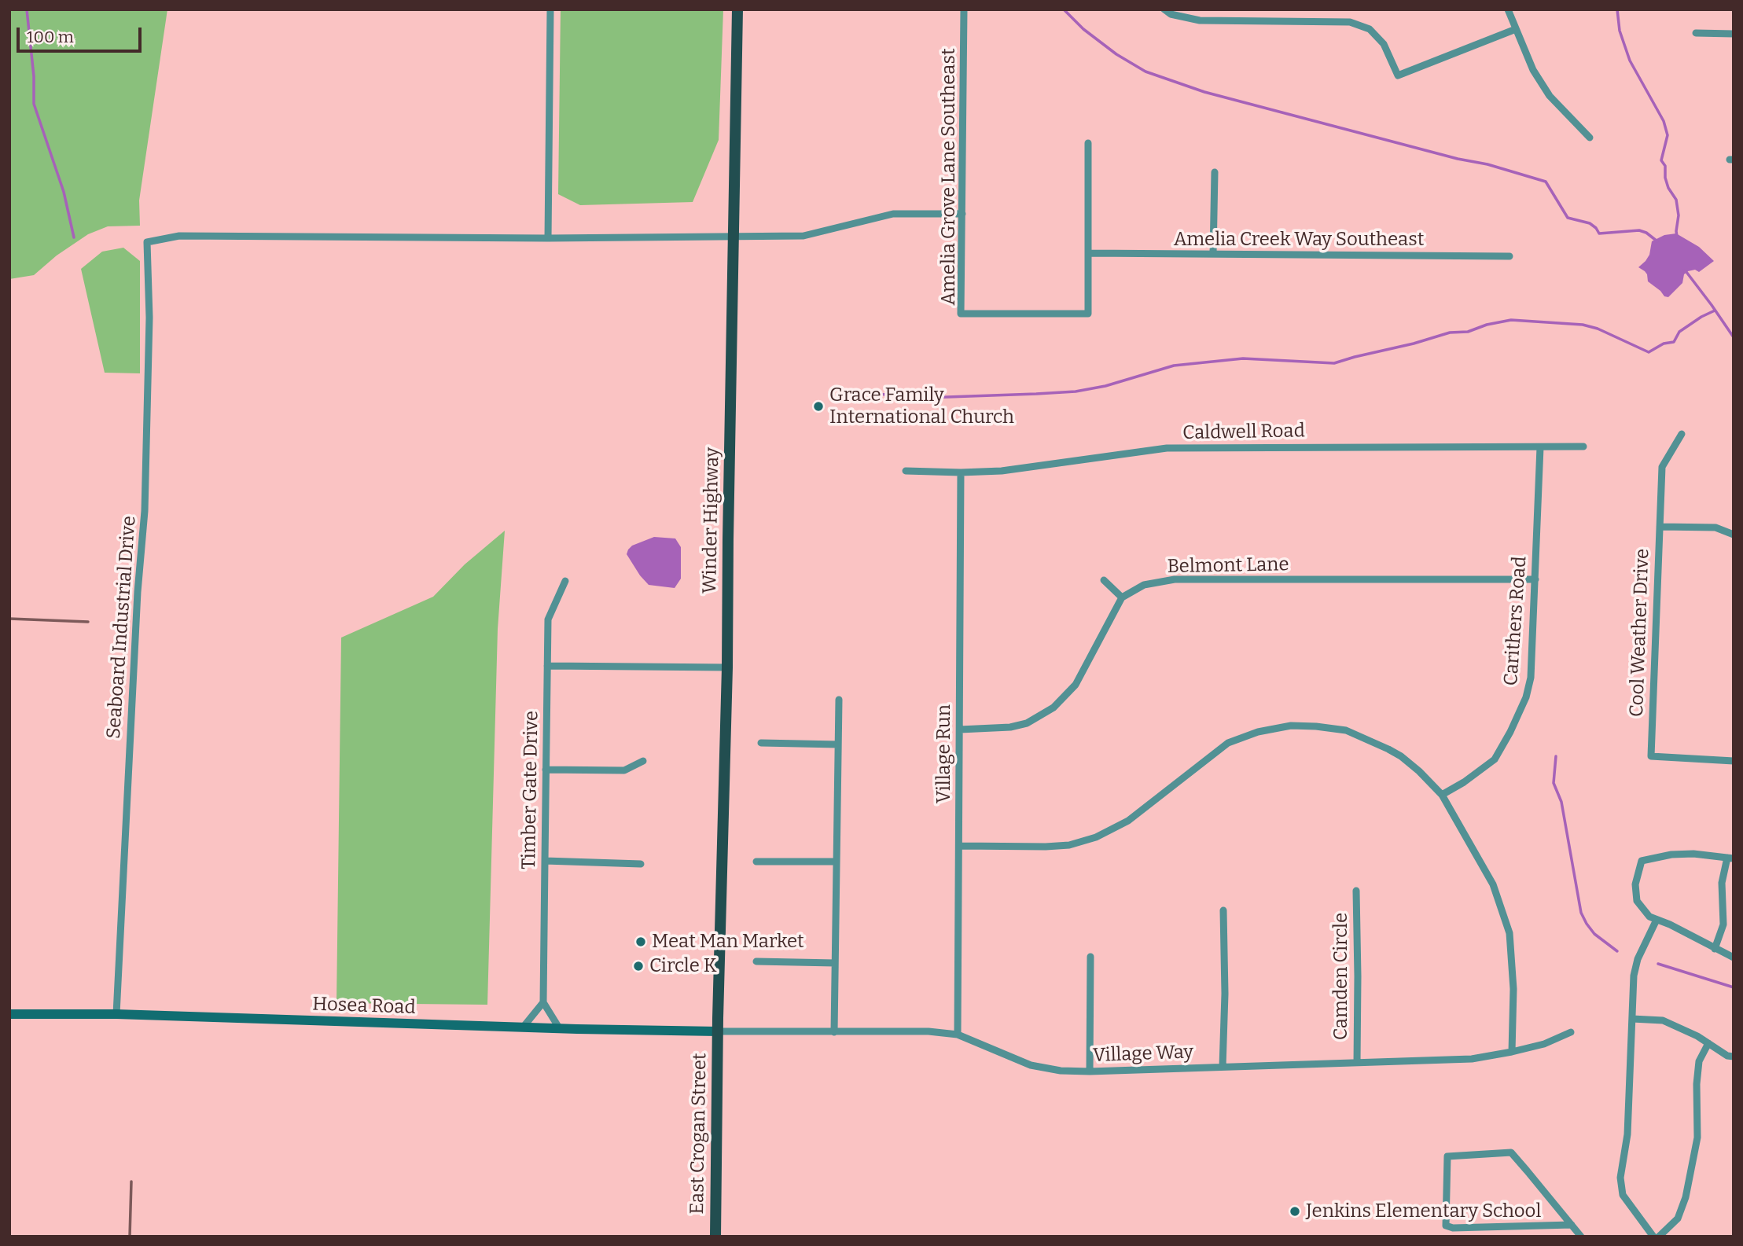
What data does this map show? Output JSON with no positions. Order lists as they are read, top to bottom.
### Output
{
  "streets": {
    "main road": ["Winder Highway", "East Crogan Street"],
    "street": [
      "Amelia Grove Lane Southeast",
      "Amelia Creek Way Southeast",
      "Caldwell Road",
      "Belmont Lane",
      "Carithers Road",
      "Seaboard Industrial Drive",
      "Cool Weather Drive",
      "Village Run",
      "Timber Gate Drive",
      "Camden Circle",
      "Hosea Road",
      "Village Way"
    ]
  },
  "crossings": [
    ["Amelia Grove Lane Southeast", "Amelia Creek Way Southeast"],
    ["Caldwell Road", "Carithers Road"],
    ["Caldwell Road", "Village Run"],
    ["Winder Highway", "Hosea Road"],
    ["Winder Highway", "Village Way"],
    ["Winder Highway", "East Crogan Street"],
    ["Belmont Lane", "Carithers Road"],
    ["Seaboard Industrial Drive", "Hosea Road"],
    ["Village Run", "Village Way"],
    ["Camden Circle", "Village Way"],
    ["Hosea Road", "Village Way"],
    ["Hosea Road", "East Crogan Street"],
    ["Village Way", "East Crogan Street"]
  ],
  "places": [
    "Grace Family International Church",
    "Meat Man Market",
    "Circle K",
    "Jenkins Elementary School"
  ],
  "scale_bar": "100 m"
}
